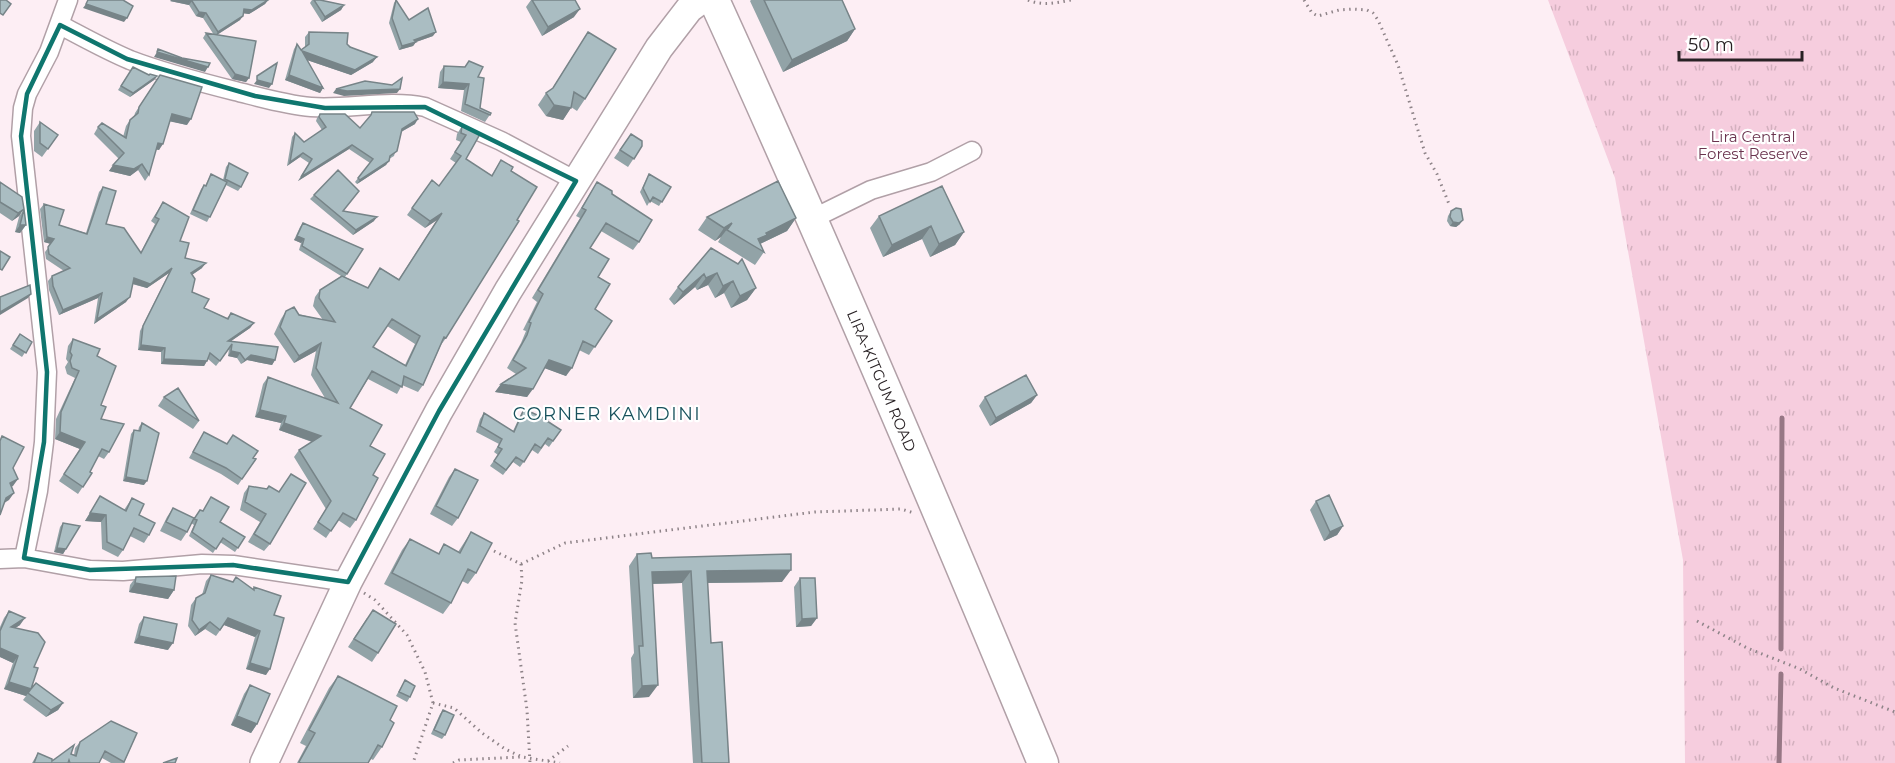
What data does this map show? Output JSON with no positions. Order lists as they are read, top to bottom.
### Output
{
  "streets": {
    "main road": ["LIRA-KITGUM ROAD"]
  },
  "districts": ["CORNER KAMDINI"],
  "parks": ["Lira Central Forest Reserve"],
  "scale_bar": "50 m"
}
